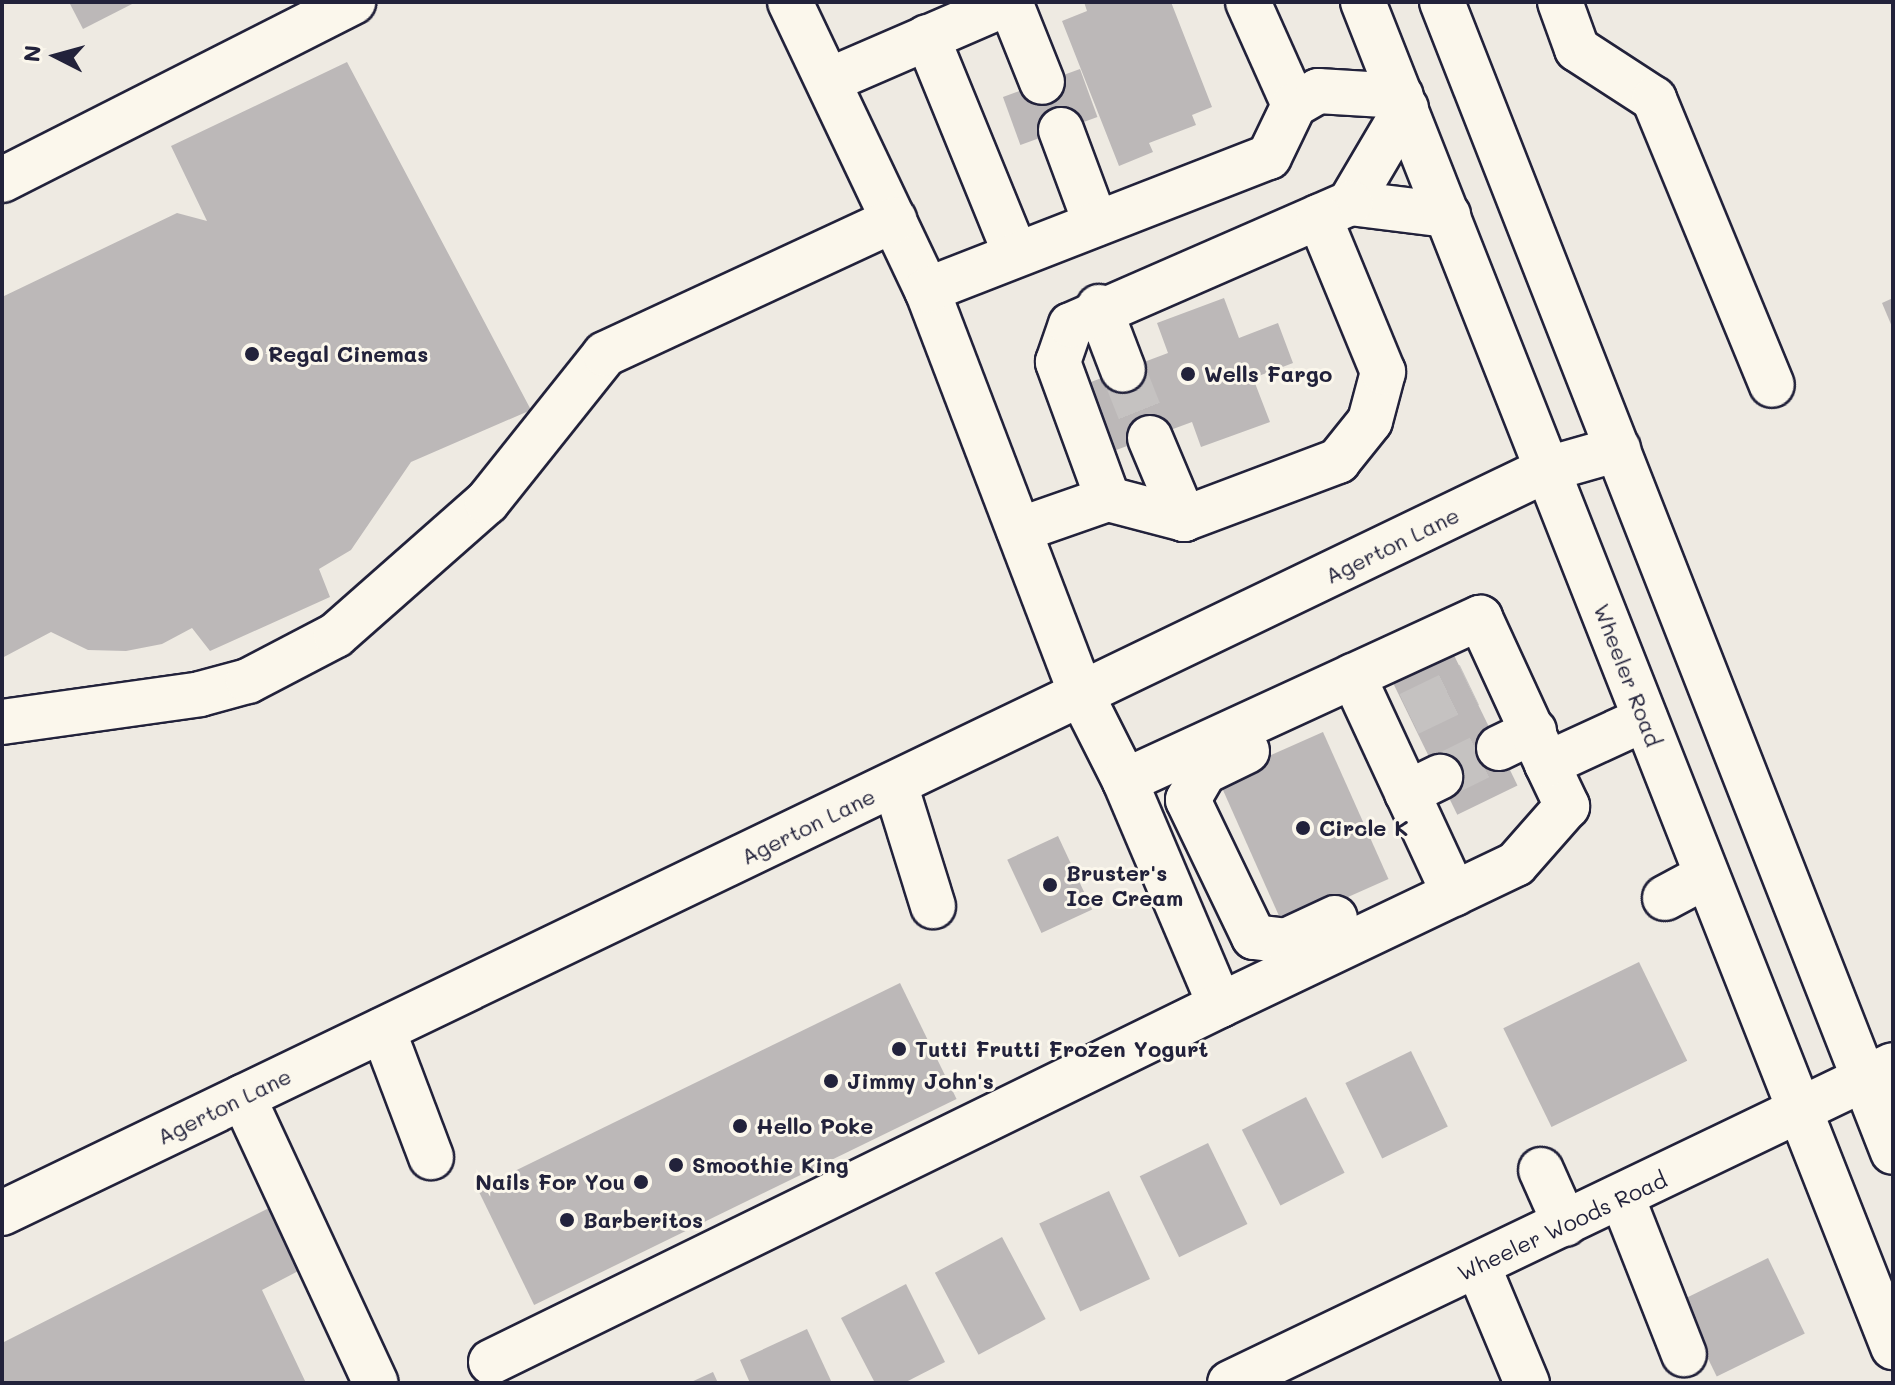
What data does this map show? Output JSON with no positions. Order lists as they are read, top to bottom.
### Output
{
  "streets": {
    "main road": ["Agerton Lane", "Wheeler Road", "Wheeler Woods Road"]
  },
  "crossings": [
    ["Agerton Lane", "Wheeler Road"],
    ["Wheeler Road", "Wheeler Woods Road"]
  ],
  "places": [
    "Regal Cinemas",
    "Wells Fargo",
    "Circle K",
    "Bruster's Ice Cream",
    "Tutti Frutti Frozen Yogurt",
    "Jimmy John's",
    "Hello Poke",
    "Smoothie King",
    "Nails For You",
    "Barberitos"
  ],
  "north": "left"
}
